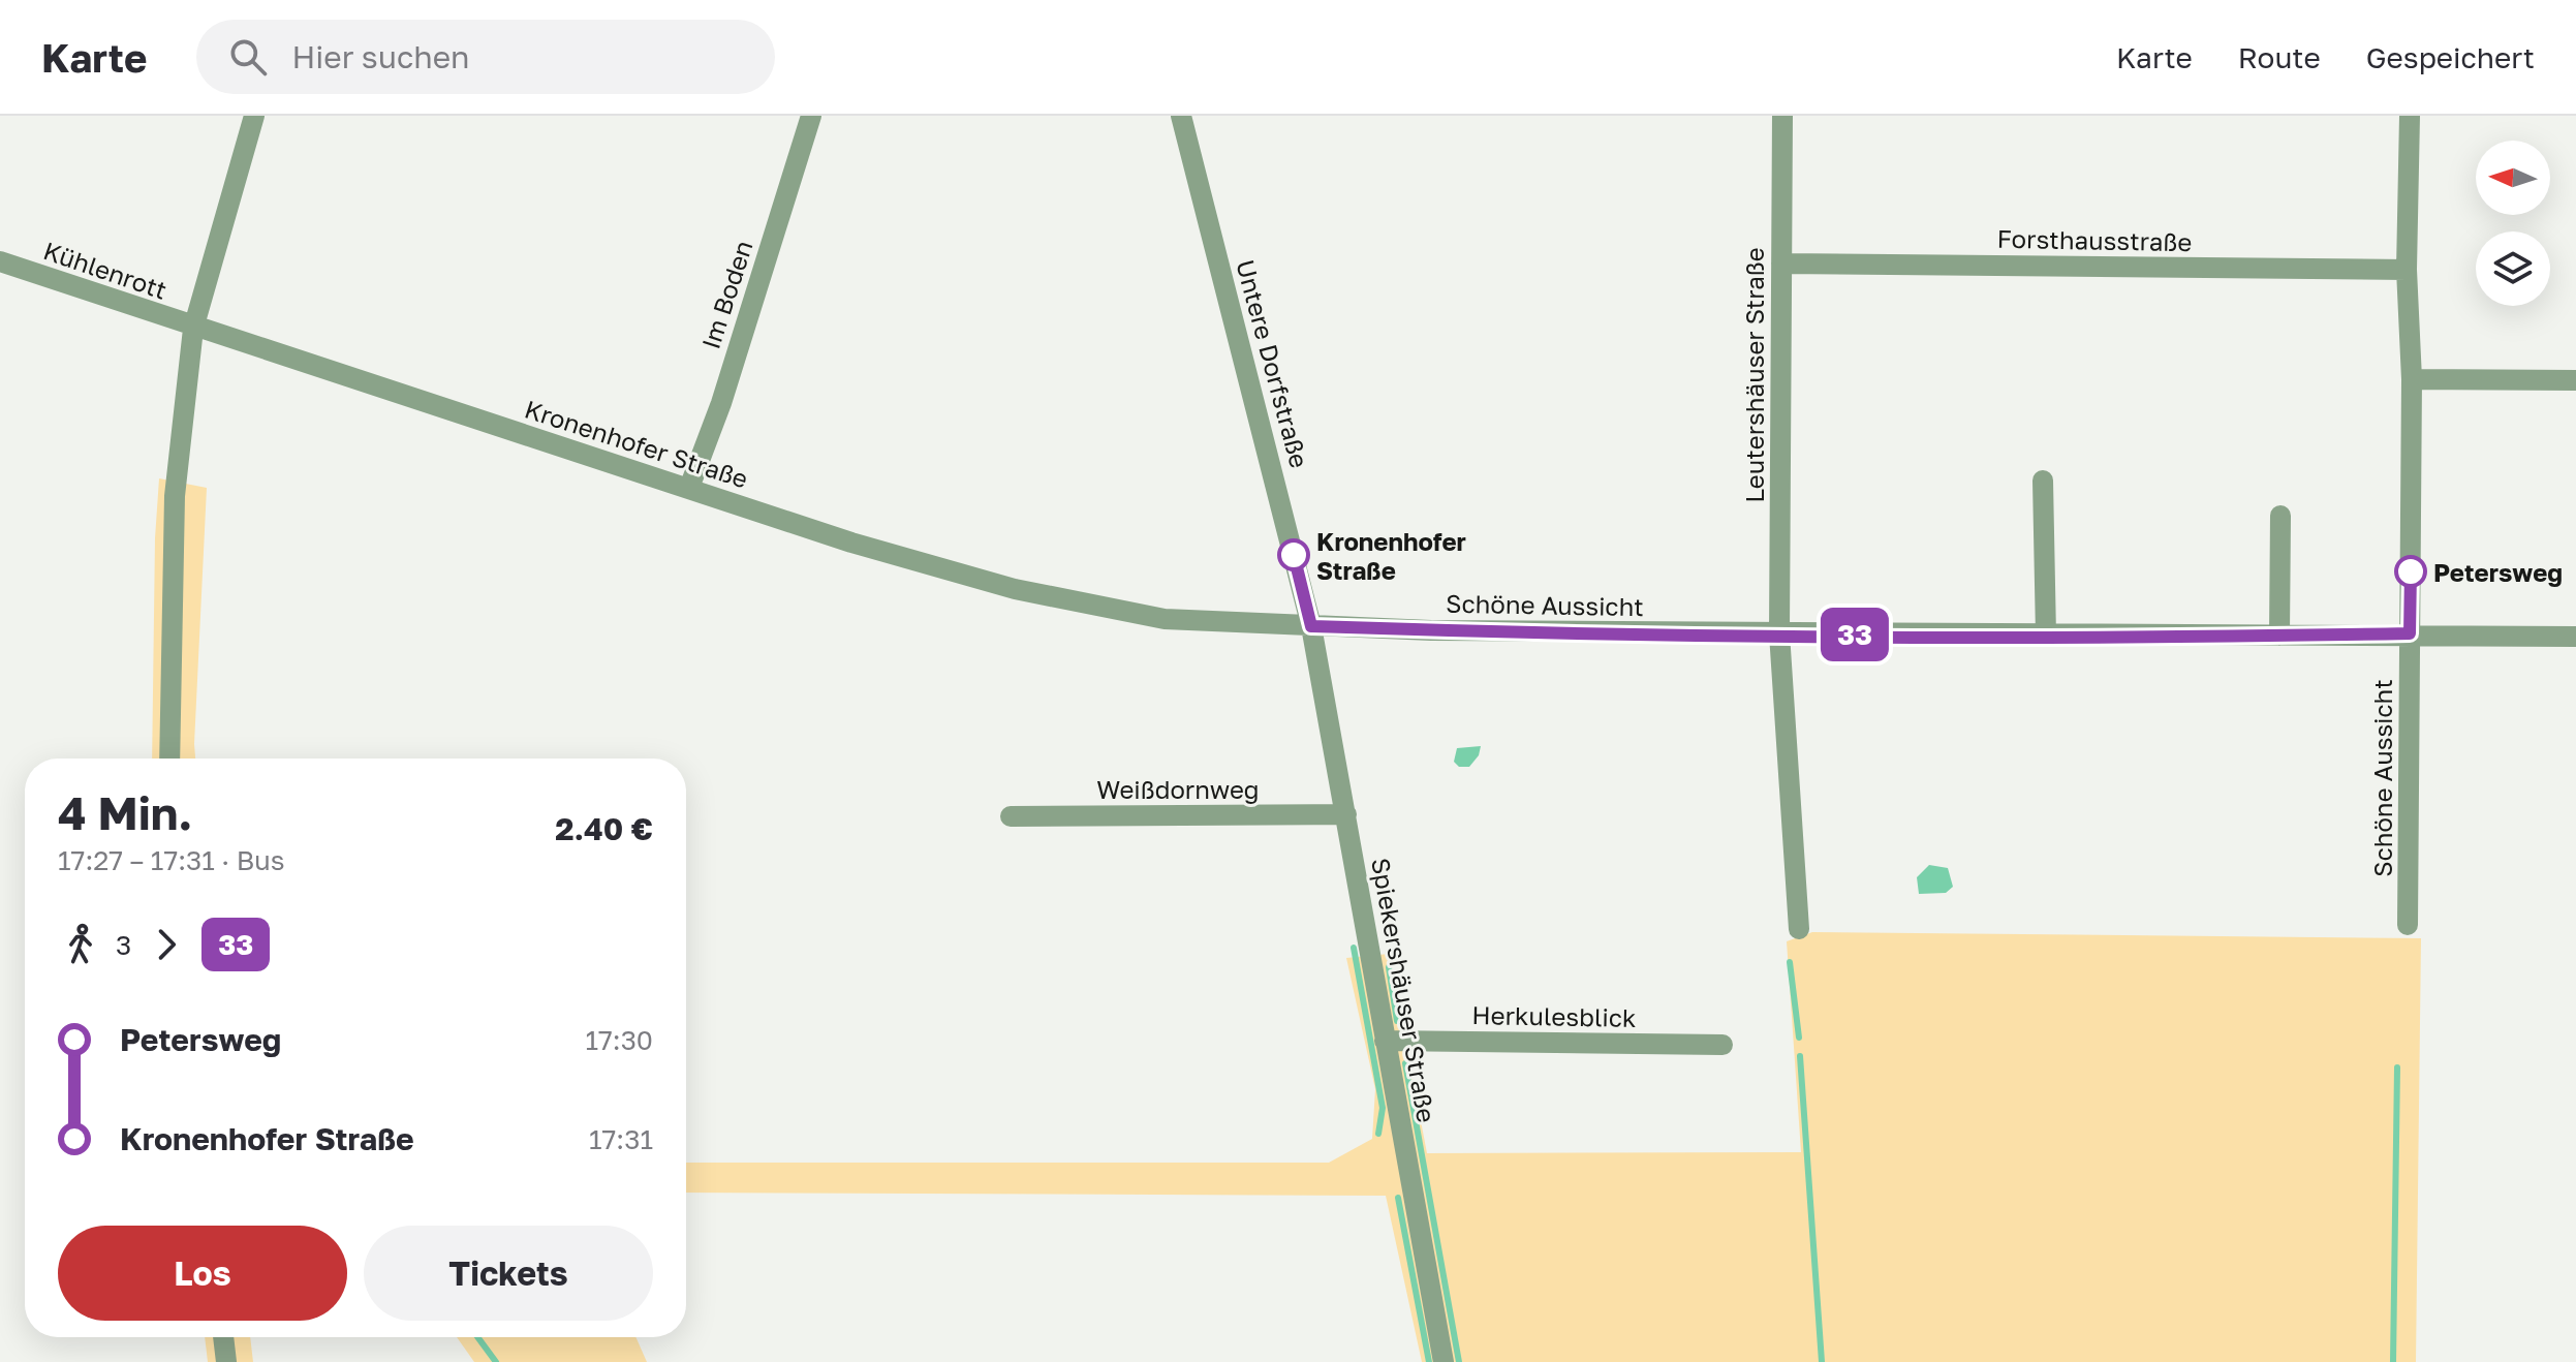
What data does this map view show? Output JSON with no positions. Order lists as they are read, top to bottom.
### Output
{
  "streets": {
    "street": [
      "Forsthausstraße",
      "Kühlenrott",
      "Im Boden",
      "Untere Dorfstraße",
      "Leutershäuser Straße",
      "Kronenhofer Straße",
      "Schöne Aussicht",
      "Weißdornweg",
      "Spiekershäuser Straße",
      "Herkulesblick"
    ]
  },
  "crossings": [
    ["Forsthausstraße", "Leutershäuser Straße"],
    ["Kühlenrott", "Kronenhofer Straße"],
    ["Im Boden", "Kronenhofer Straße"],
    ["Untere Dorfstraße", "Kronenhofer Straße"],
    ["Untere Dorfstraße", "Schöne Aussicht"],
    ["Untere Dorfstraße", "Spiekershäuser Straße"],
    ["Leutershäuser Straße", "Schöne Aussicht"],
    ["Kronenhofer Straße", "Schöne Aussicht"],
    ["Kronenhofer Straße", "Spiekershäuser Straße"],
    ["Schöne Aussicht", "Spiekershäuser Straße"],
    ["Weißdornweg", "Spiekershäuser Straße"],
    ["Spiekershäuser Straße", "Herkulesblick"]
  ],
  "places": ["Kronenhofer Straße", "Petersweg"],
  "lines": ["bus line 33"],
  "north": "left",
  "page": {
    "header": "Karte",
    "search": "Hier suchen",
    "nav": ["Karte", "Route", "Gespeichert"],
    "on_map": "33",
    "heading": ["4 Min.", "17:27 – 17:31 · Bus", "2.40 €"],
    "legs": ["3", "33"],
    "list": [
      {
        "name": "Petersweg",
        "value": "17:30"
      },
      {
        "name": "Kronenhofer Straße",
        "value": "17:31"
      }
    ],
    "buttons": ["Los", "Tickets"]
  }
}
